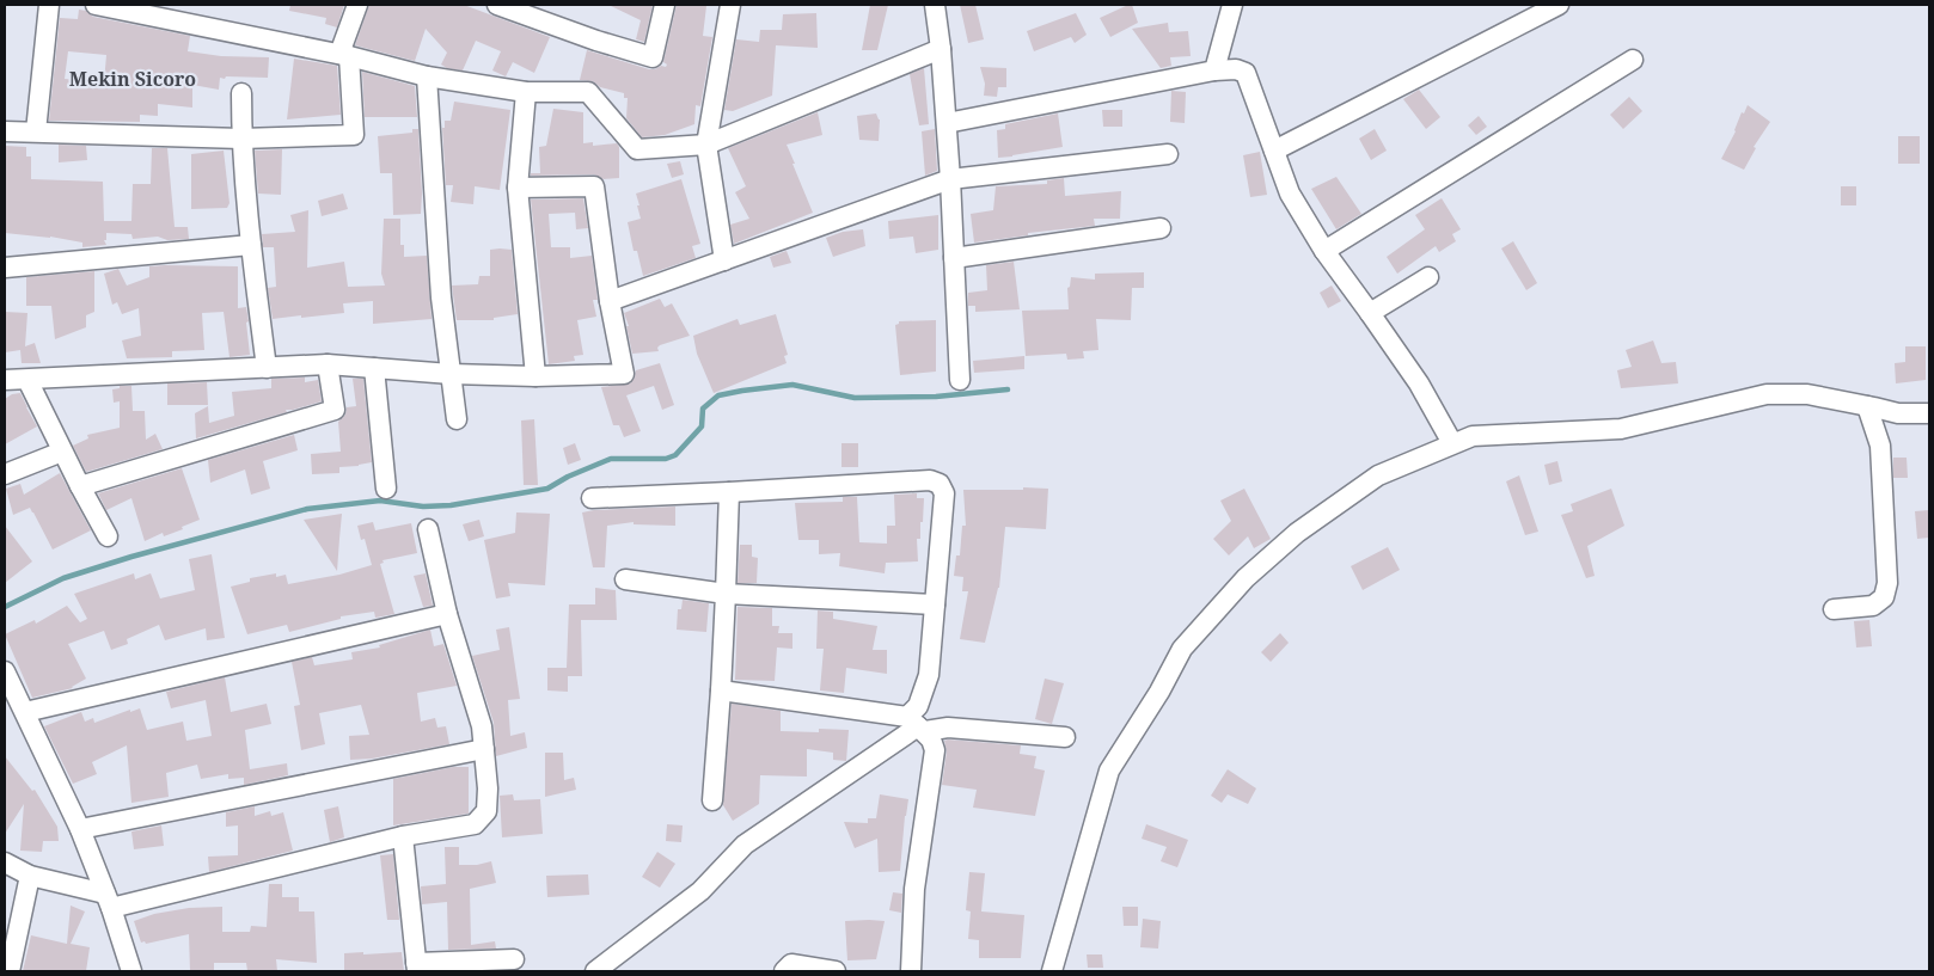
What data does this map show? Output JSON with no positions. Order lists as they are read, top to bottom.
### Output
{
  "districts": ["Mekin Sicoro"]
}
